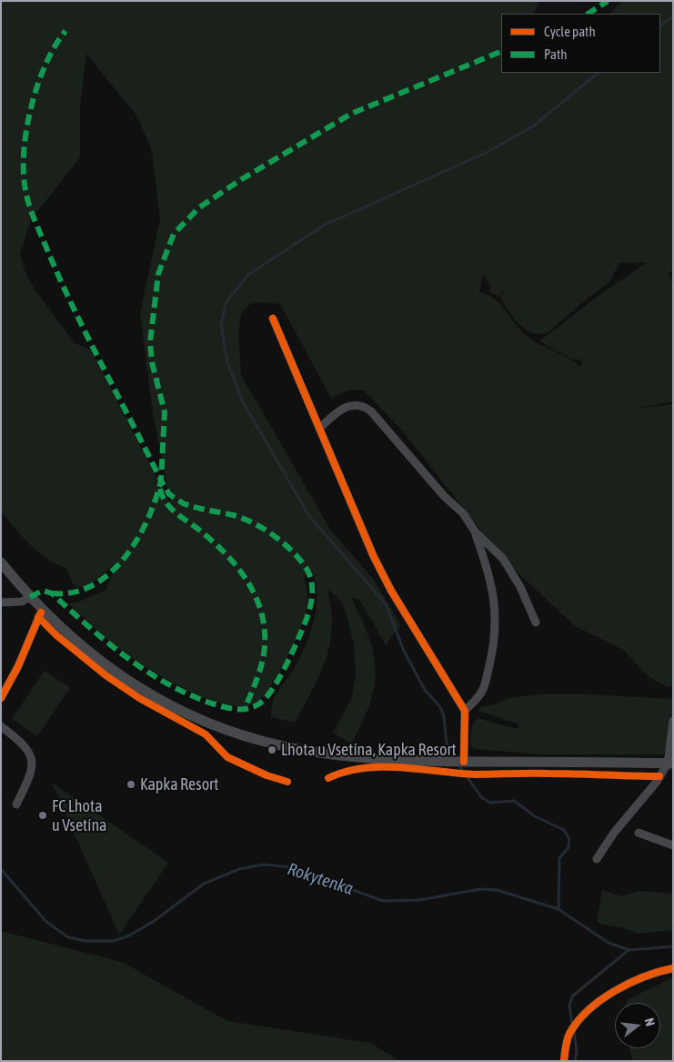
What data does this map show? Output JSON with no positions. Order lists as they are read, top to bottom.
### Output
{
  "water": ["Rokytenka"],
  "places": ["Lhota u Vsetína, Kapka Resort", "Kapka Resort", "FC Lhota u Vsetína"],
  "legend": ["Cycle path", "Path"],
  "north": "right"
}
